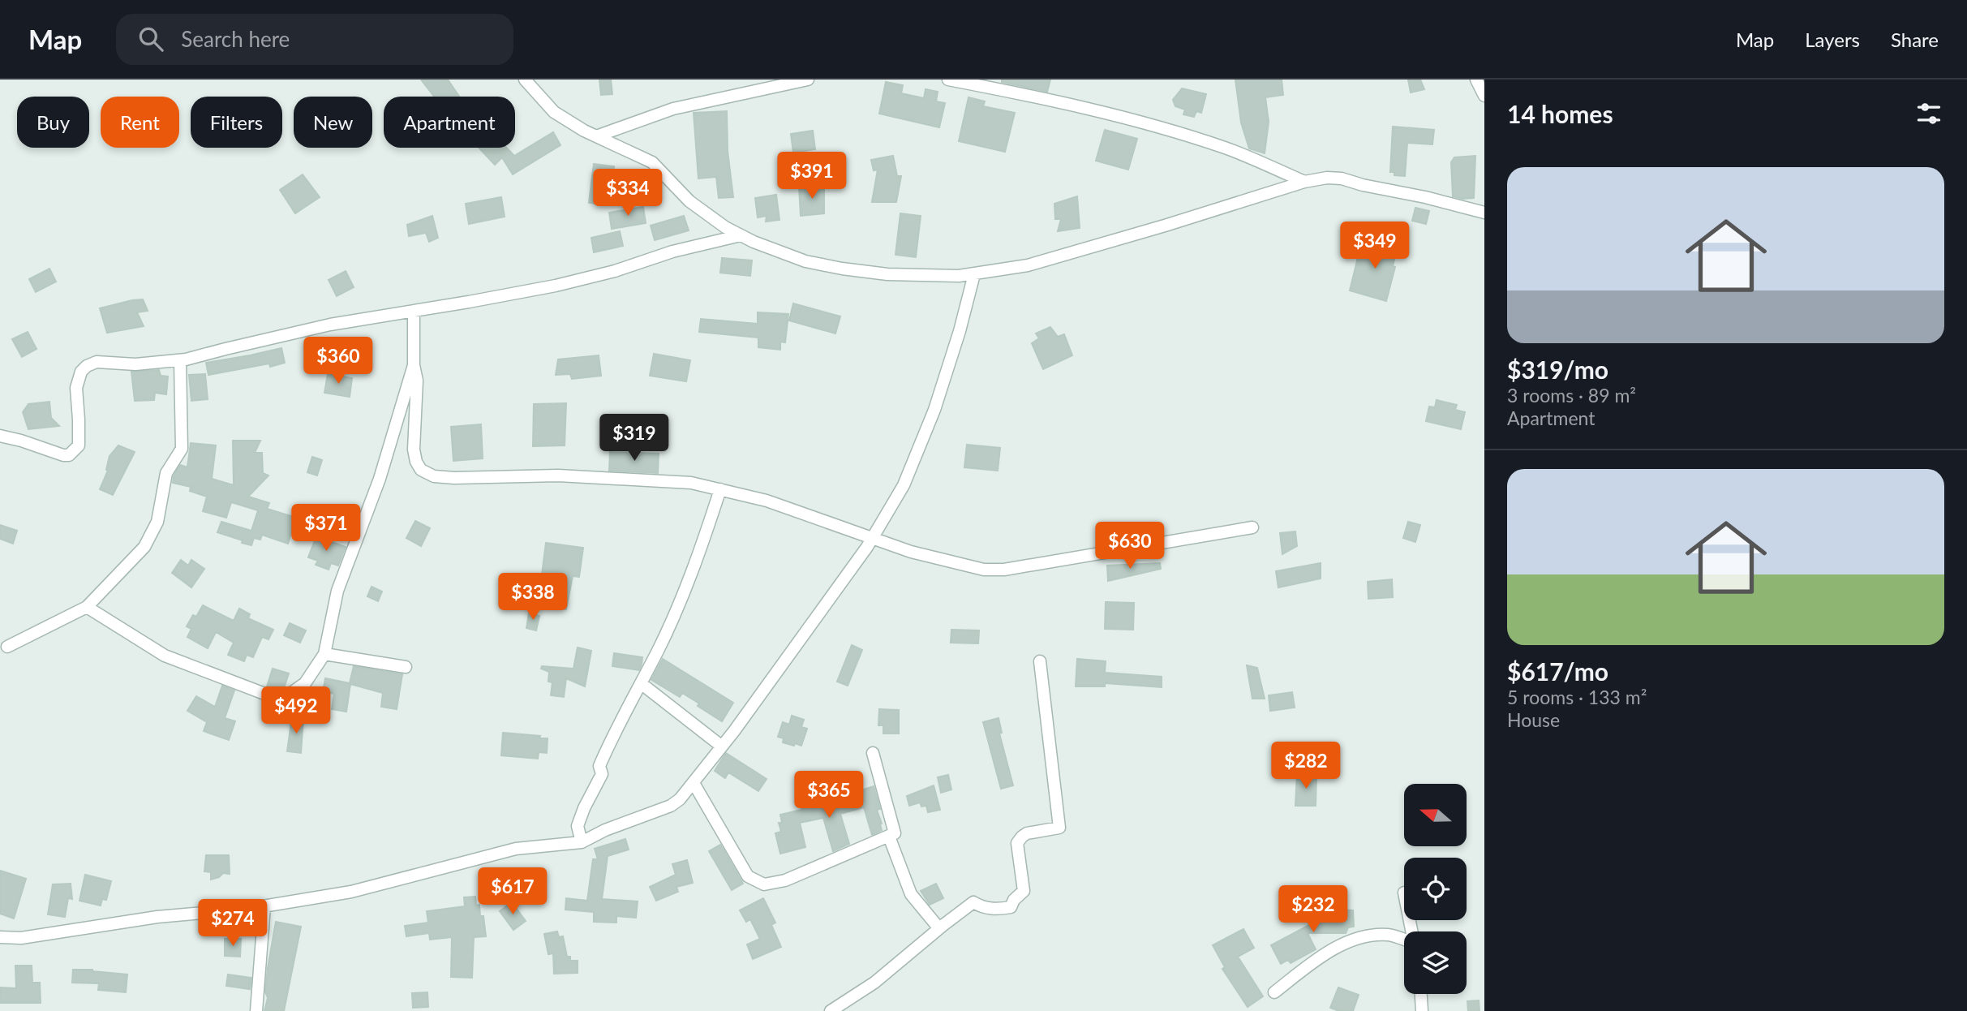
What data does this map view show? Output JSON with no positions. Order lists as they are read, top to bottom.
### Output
{
  "north": "left",
  "page": {
    "header": "Map",
    "search": "Search here",
    "nav": ["Map", "Layers", "Share"],
    "heading": "14 homes",
    "chip": [
      "Buy",
      "Rent",
      "Filters",
      "New",
      "Apartment"
    ],
    "list": [
      {
        "name": "$319/mo",
        "note": "3 rooms · 89 m² · Apartment"
      },
      {
        "name": "$617/mo",
        "note": "5 rooms · 133 m² · House"
      }
    ],
    "price": [
      "$391",
      "$334",
      "$349",
      "$360",
      "$319",
      "$371",
      "$630",
      "$338",
      "$492",
      "$282",
      "$365",
      "$617",
      "$232",
      "$274"
    ]
  }
}
